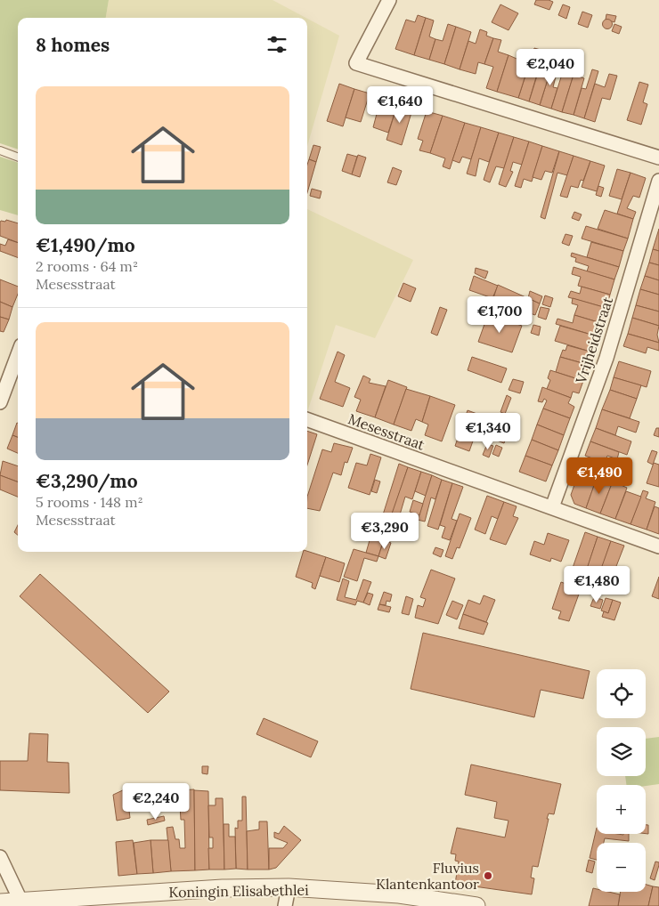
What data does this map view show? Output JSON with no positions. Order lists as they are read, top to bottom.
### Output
{
  "streets": {
    "street": ["Vrijheidstraat", "Mesesstraat", "Koningin Elisabethlei"]
  },
  "crossings": [
    ["Vrijheidstraat", "Mesesstraat"]
  ],
  "places": ["Fluvius Klantenkantoor"],
  "page": {
    "heading": "8 homes",
    "price": [
      "€2,040",
      "€1,640",
      "€1,700",
      "€1,340",
      "€1,490",
      "€3,290",
      "€1,480",
      "€2,240"
    ],
    "list": [
      {
        "name": "€1,490/mo",
        "note": "2 rooms · 64 m² · Mesesstraat"
      },
      {
        "name": "€3,290/mo",
        "note": "5 rooms · 148 m² · Mesesstraat"
      }
    ],
    "map_buttons": ["+", "−"]
  }
}
